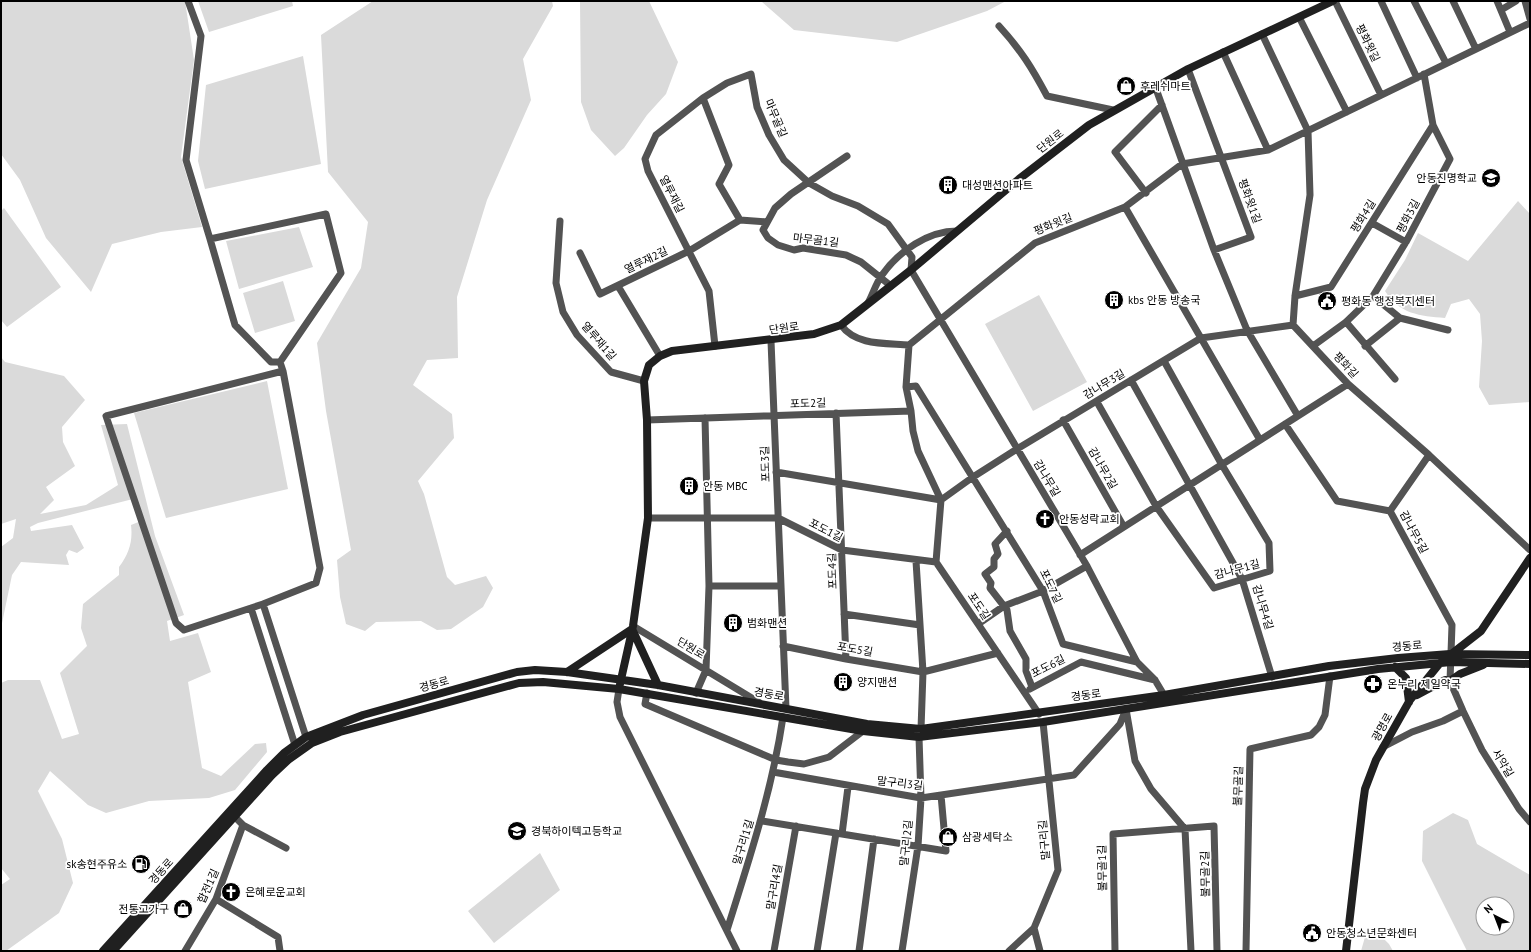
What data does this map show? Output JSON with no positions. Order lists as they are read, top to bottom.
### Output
{
  "streets": {
    "street": [
      "평화윗길",
      "마무골길",
      "단원로",
      "열루재길",
      "평화윗1길",
      "평화4길",
      "평화3길",
      "마무골1길",
      "열루재2길",
      "열루재1길",
      "평화길",
      "감나무3길",
      "포도2길",
      "포도3길",
      "감나무2길",
      "감나무길",
      "포도1길",
      "감나무5길",
      "감나무1길",
      "포도4길",
      "포도7길",
      "포도길",
      "감나무4길",
      "경동로",
      "포도5길",
      "포도6길",
      "광명로",
      "서악길",
      "말구리3길",
      "불무골길",
      "말구리길",
      "말구리1길",
      "말구리2길",
      "불무골1길",
      "불무골2길",
      "합전1길",
      "말구리4길"
    ]
  },
  "crossings": [
    ["평화윗길", "단원로"],
    ["평화윗길", "감나무길"],
    ["마무골길", "단원로"],
    ["마무골길", "열루재길"],
    ["마무골길", "감나무길"],
    ["단원로", "열루재길"],
    ["단원로", "마무골1길"],
    ["단원로", "포도3길"],
    ["단원로", "감나무길"],
    ["열루재길", "열루재2길"],
    ["평화4길", "평화3길"],
    ["평화3길", "평화길"],
    ["평화길", "감나무3길"],
    ["감나무3길", "감나무2길"],
    ["감나무3길", "감나무길"],
    ["포도2길", "포도3길"],
    ["포도2길", "포도4길"],
    ["포도3길", "포도1길"],
    ["포도3길", "경동로"],
    ["포도3길", "포도5길"],
    ["감나무길", "포도7길"],
    ["감나무길", "경동로"],
    ["감나무길", "포도6길"],
    ["포도1길", "포도4길"],
    ["포도1길", "포도길"],
    ["감나무5길", "경동로"],
    ["감나무5길", "광명로"],
    ["감나무5길", "서악길"],
    ["감나무1길", "감나무4길"],
    ["포도4길", "포도5길"],
    ["포도7길", "포도6길"],
    ["포도길", "경동로"],
    ["포도길", "포도5길"],
    ["감나무4길", "경동로"],
    ["경동로", "광명로"],
    ["경동로", "서악길"],
    ["경동로", "말구리3길"],
    ["경동로", "불무골길"],
    ["경동로", "말구리길"],
    ["경동로", "말구리1길"],
    ["경동로", "말구리2길"],
    ["포도5길", "말구리2길"],
    ["광명로", "서악길"],
    ["말구리3길", "말구리길"],
    ["말구리3길", "말구리1길"],
    ["말구리3길", "말구리2길"],
    ["불무골1길", "불무골2길"]
  ],
  "places": {
    "shop": ["후레쉬마트", "삼광세탁소", "전통고가구"],
    "school or university": ["안동진명학교", "경북하이텍고등학교"],
    "building": [
      "대성맨션아파트",
      "kbs 안동 방송국",
      "안동 MBC",
      "범화맨션",
      "양지맨션"
    ],
    "public building": ["평화동 행정복지센터", "안동청소년문화센터"],
    "church": ["안동성락교회", "은혜로운교회"],
    "pharmacy": ["온누리 제일약국"],
    "fuel station": ["sk송현주유소"]
  },
  "north": "top left"
}
